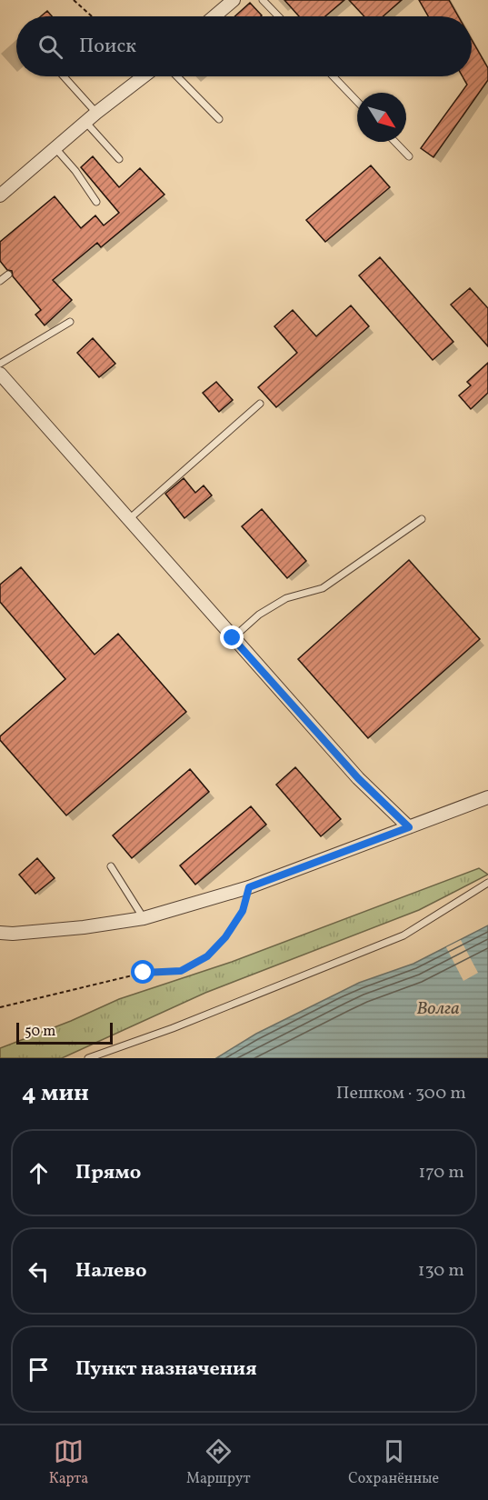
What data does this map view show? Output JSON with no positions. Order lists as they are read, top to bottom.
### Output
{
  "water": ["Волга"],
  "scale_bar": "50 m",
  "north": "bottom right",
  "page": {
    "search": "Поиск",
    "scale": "50 m",
    "heading": ["4 мин", "Пешком · 300 m"],
    "list": [
      ["Прямо", "170 m"],
      ["Налево", "130 m"],
      "Пункт назначения"
    ],
    "nav": ["Карта", "Маршрут", "Сохранённые"]
  }
}
